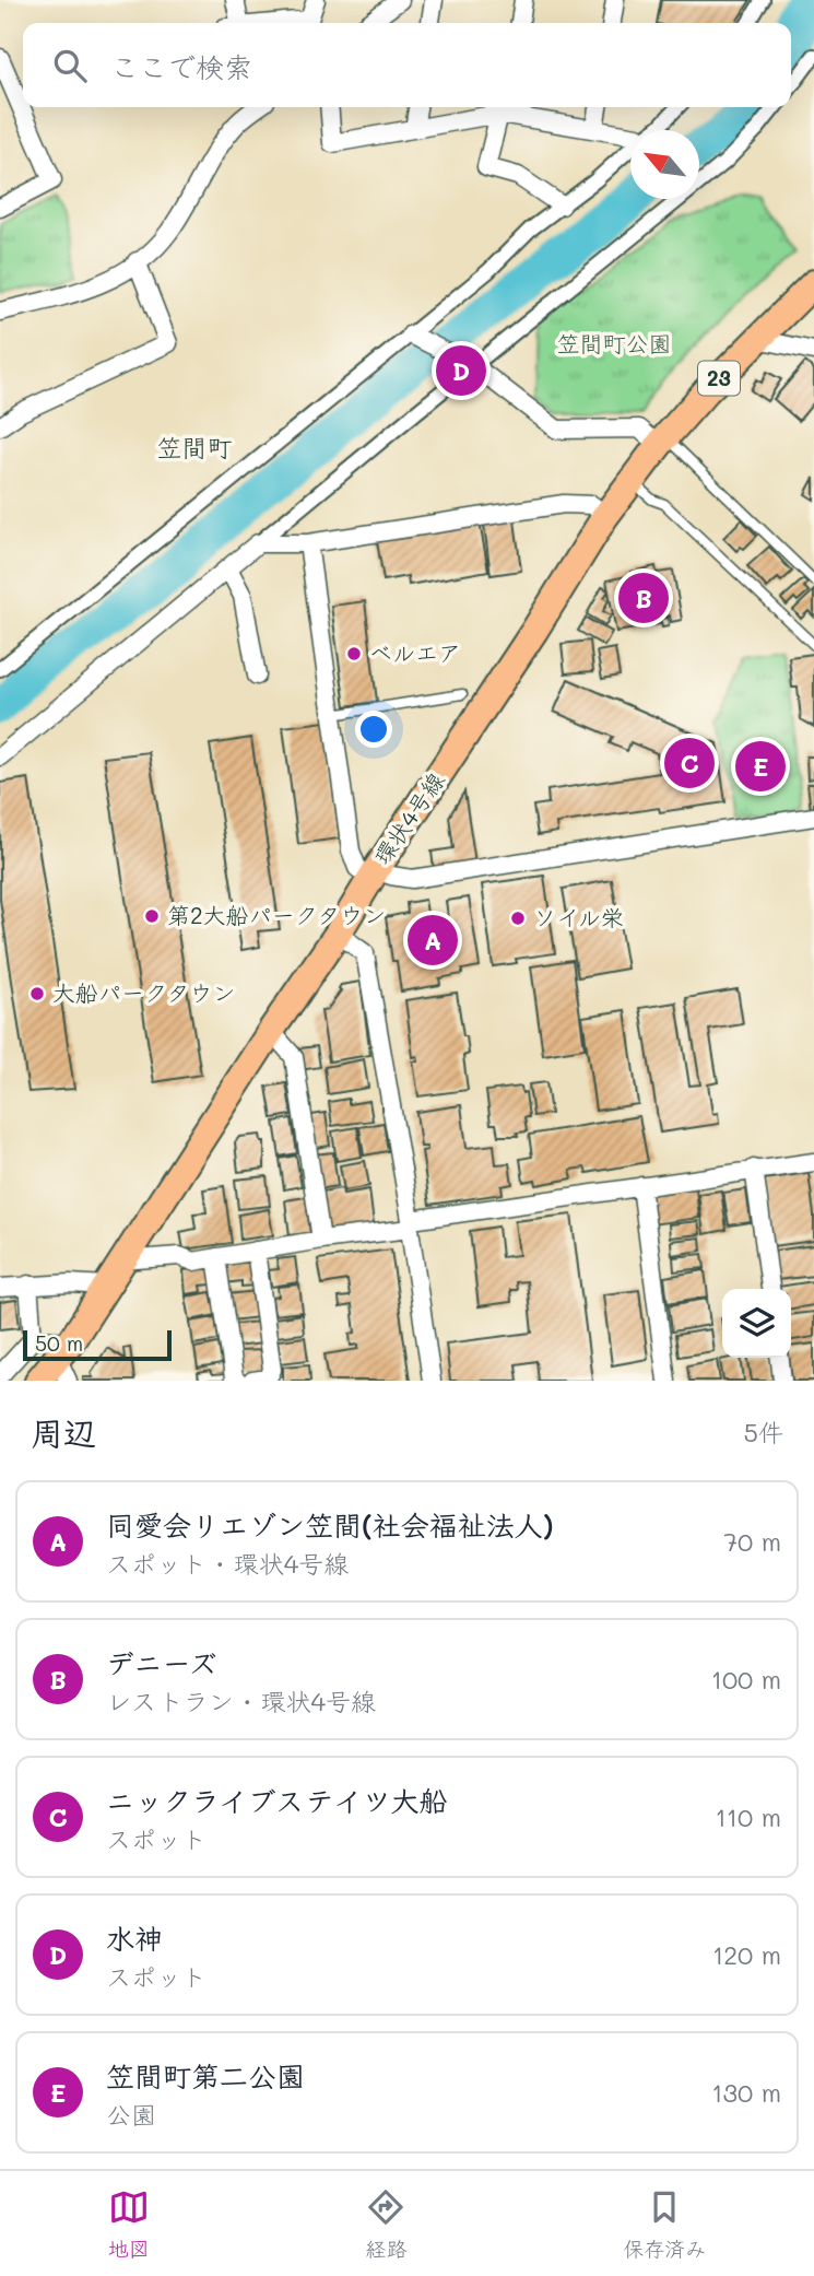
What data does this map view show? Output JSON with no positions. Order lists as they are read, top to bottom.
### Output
{
  "streets": {
    "main road": ["23", "環状4号線"]
  },
  "districts": ["笠間町"],
  "parks": ["笠間町公園"],
  "places": [
    "ベルエア",
    "第2大船パークタウン",
    "ソイル栄",
    "大船パークタウン"
  ],
  "scale_bar": "50 m",
  "north": "top left",
  "page": {
    "search": "ここで検索",
    "pins": [
      "D",
      "B",
      "C",
      "E",
      "A"
    ],
    "scale": "50 m",
    "heading": ["周辺", "5件"],
    "list": [
      {
        "mark": "A",
        "name": "同愛会リエゾン笠間(社会福祉法人)",
        "note": "スポット · 環状4号線",
        "value": "70 m"
      },
      {
        "mark": "B",
        "name": "デニーズ",
        "note": "レストラン · 環状4号線",
        "value": "100 m"
      },
      {
        "mark": "C",
        "name": "ニックライブステイツ大船",
        "note": "スポット",
        "value": "110 m"
      },
      {
        "mark": "D",
        "name": "水神",
        "note": "スポット",
        "value": "120 m"
      },
      {
        "mark": "E",
        "name": "笠間町第二公園",
        "note": "公園",
        "value": "130 m"
      }
    ],
    "nav": ["地図", "経路", "保存済み"]
  }
}
